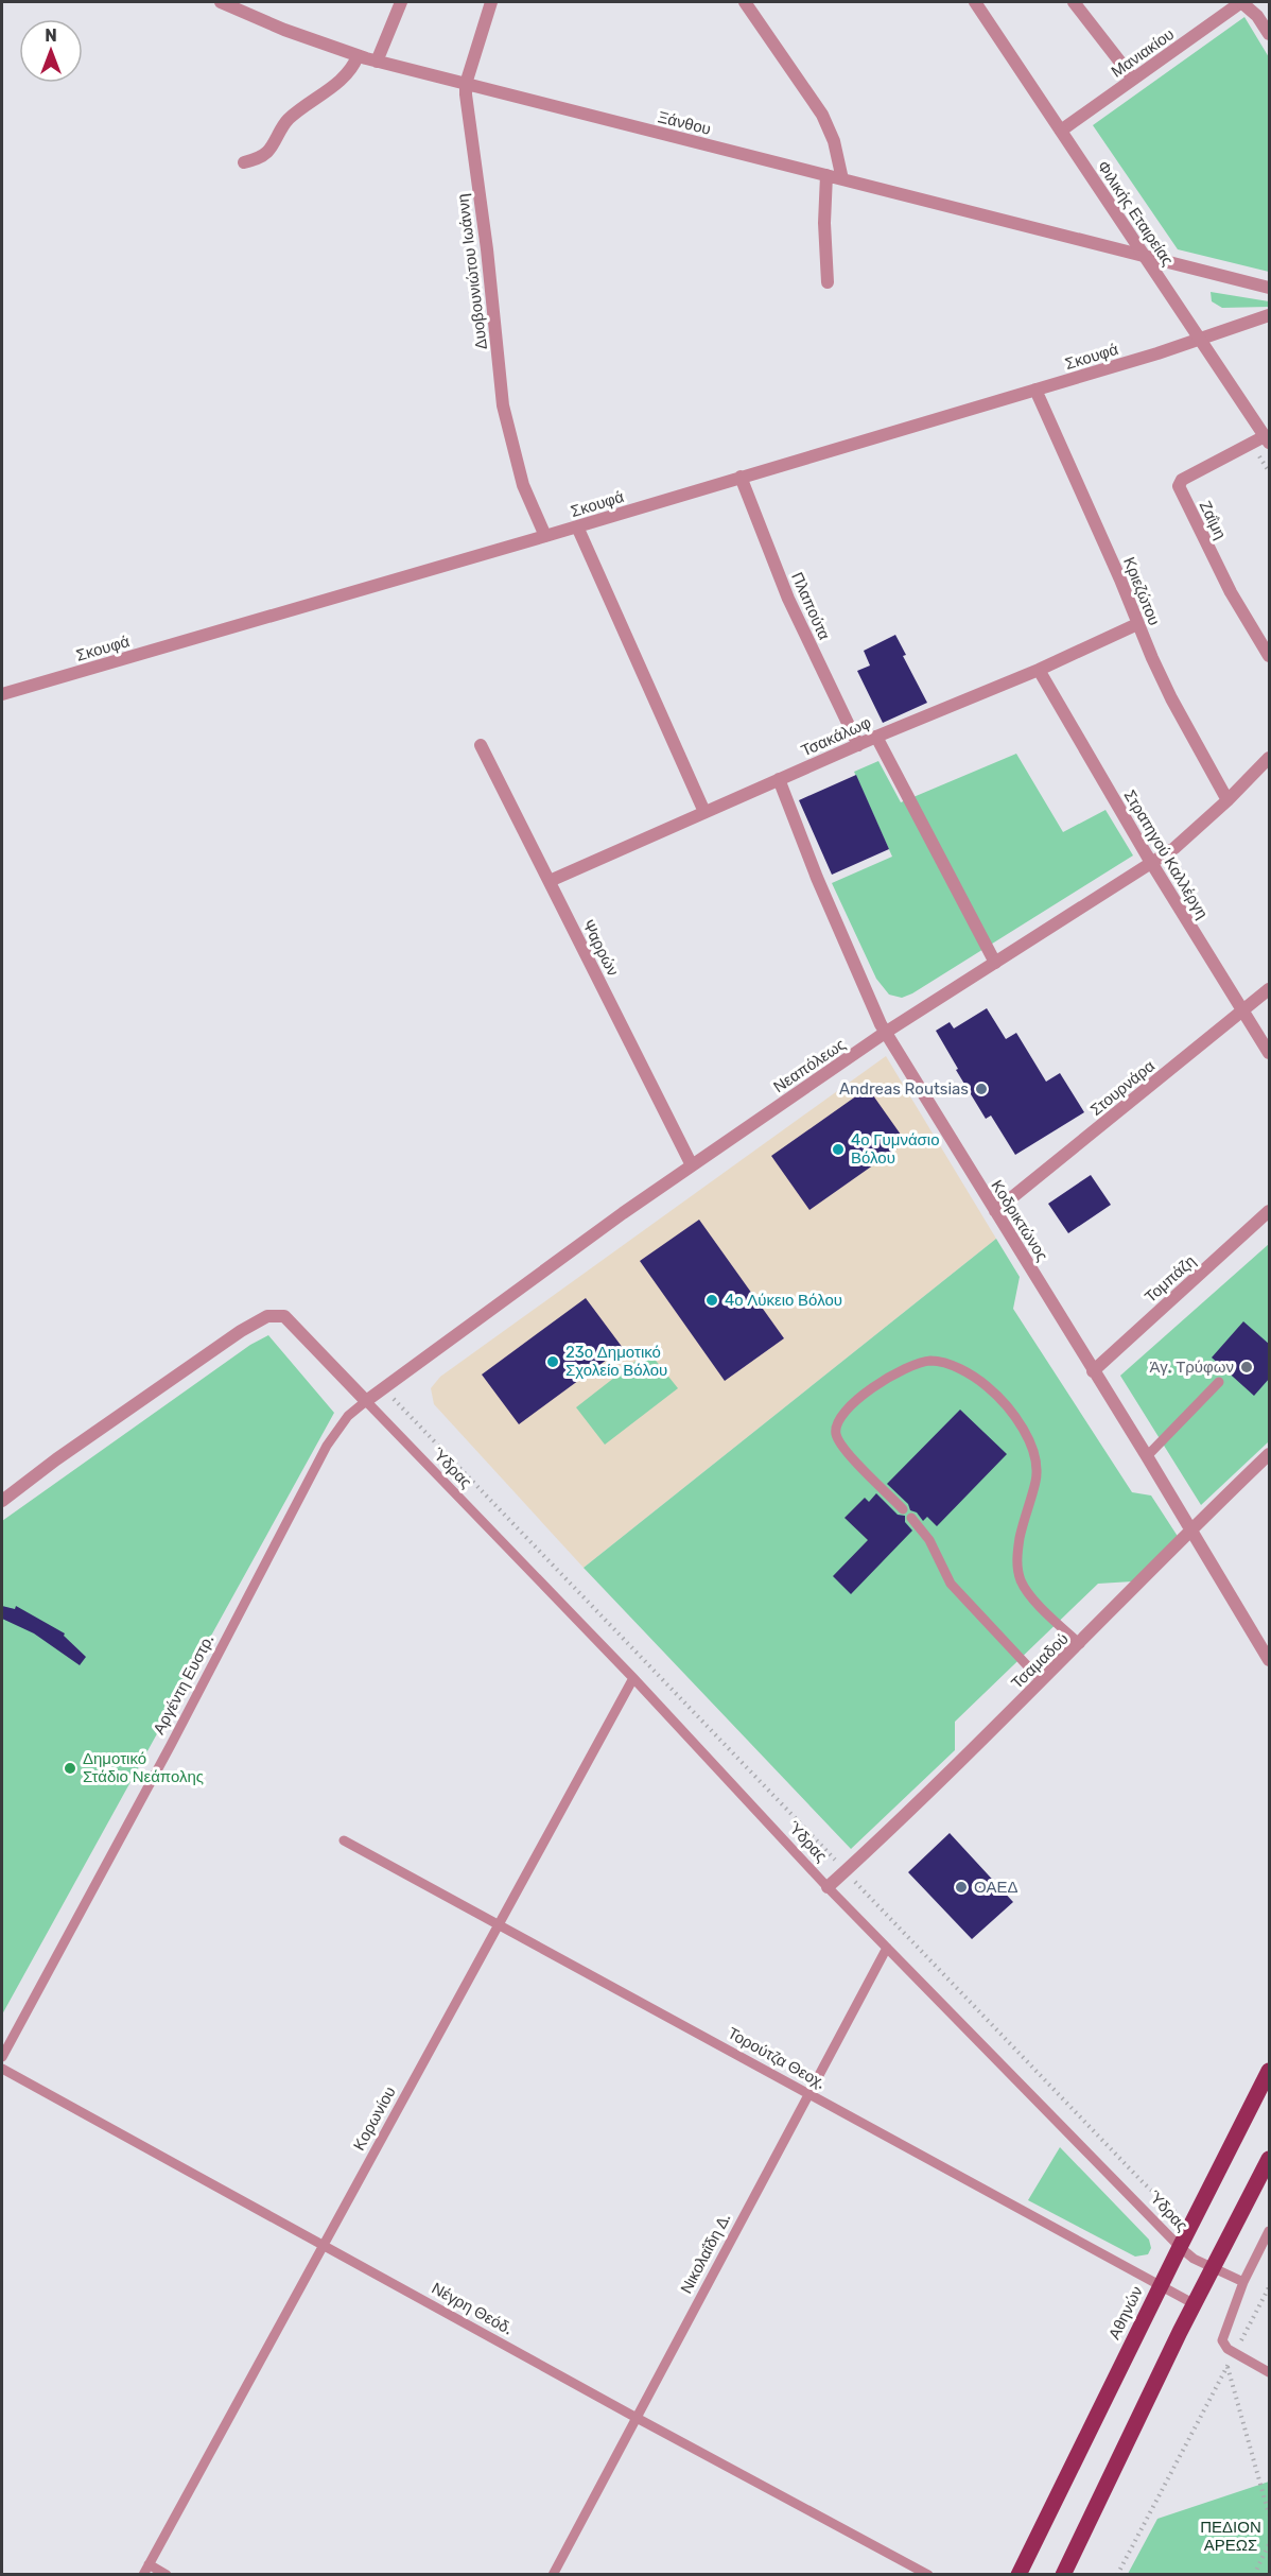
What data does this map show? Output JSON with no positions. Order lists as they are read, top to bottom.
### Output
{
  "streets": {
    "main road": ["Αθηνών"],
    "street": [
      "Μανιακίου",
      "Ξάνθου",
      "Φιλικής Εταιρείας",
      "Δυοβουνιώτου Ιωάννη",
      "Σκουφά",
      "Ζαΐμη",
      "Κριεζώτου",
      "Πλαπούτα",
      "Τσακάλωφ",
      "Στρατηγού Καλλέργη",
      "Ψαρρών",
      "Νεαπόλεως",
      "Στουρνάρα",
      "Κοδρικτώνος",
      "Τομπάζη",
      "Τσαμαδού"
    ],
    "lane": [
      "Ύδρας",
      "Αργέντη Ευστρ.",
      "Τορούτζα Θεοχ.",
      "Κορωνίου",
      "Νικολαΐδη Δ.",
      "Νέγρη Θεόδ."
    ]
  },
  "crossings": [
    ["Μανιακίου", "Φιλικής Εταιρείας"],
    ["Ξάνθου", "Φιλικής Εταιρείας"],
    ["Ξάνθου", "Δυοβουνιώτου Ιωάννη"],
    ["Φιλικής Εταιρείας", "Σκουφά"],
    ["Φιλικής Εταιρείας", "Ζαΐμη"],
    ["Δυοβουνιώτου Ιωάννη", "Σκουφά"],
    ["Σκουφά", "Κριεζώτου"],
    ["Σκουφά", "Πλαπούτα"],
    ["Κριεζώτου", "Τσακάλωφ"],
    ["Κριεζώτου", "Νεαπόλεως"],
    ["Πλαπούτα", "Τσακάλωφ"],
    ["Τσακάλωφ", "Στρατηγού Καλλέργη"],
    ["Τσακάλωφ", "Ψαρρών"],
    ["Τσακάλωφ", "Κοδρικτώνος"],
    ["Στρατηγού Καλλέργη", "Νεαπόλεως"],
    ["Στρατηγού Καλλέργη", "Στουρνάρα"],
    ["Ψαρρών", "Νεαπόλεως"],
    ["Νεαπόλεως", "Κοδρικτώνος"],
    ["Νεαπόλεως", "Ύδρας"],
    ["Νεαπόλεως", "Αργέντη Ευστρ."],
    ["Στουρνάρα", "Κοδρικτώνος"],
    ["Κοδρικτώνος", "Τομπάζη"],
    ["Κοδρικτώνος", "Τσαμαδού"],
    ["Ύδρας", "Τσαμαδού"],
    ["Ύδρας", "Αργέντη Ευστρ."],
    ["Ύδρας", "Κορωνίου"],
    ["Ύδρας", "Νικολαΐδη Δ."],
    ["Ύδρας", "Αθηνών"],
    ["Τορούτζα Θεοχ.", "Κορωνίου"],
    ["Τορούτζα Θεοχ.", "Νικολαΐδη Δ."],
    ["Τορούτζα Θεοχ.", "Αθηνών"],
    ["Κορωνίου", "Νέγρη Θεόδ."],
    ["Νικολαΐδη Δ.", "Νέγρη Θεόδ."]
  ],
  "parks": ["ΠΕΔΙΟΝ ΑΡΕΩΣ"],
  "places": [
    "Andreas Routsias",
    "4ο Γυμνάσιο Βόλου",
    "4ο Λύκειο Βόλου",
    "23ο Δημοτικό Σχολείο Βόλου",
    "Άγ. Τρύφων",
    "Δημοτικό Στάδιο Νεάπολης",
    "ΟΑΕΔ"
  ],
  "north": "top"
}
